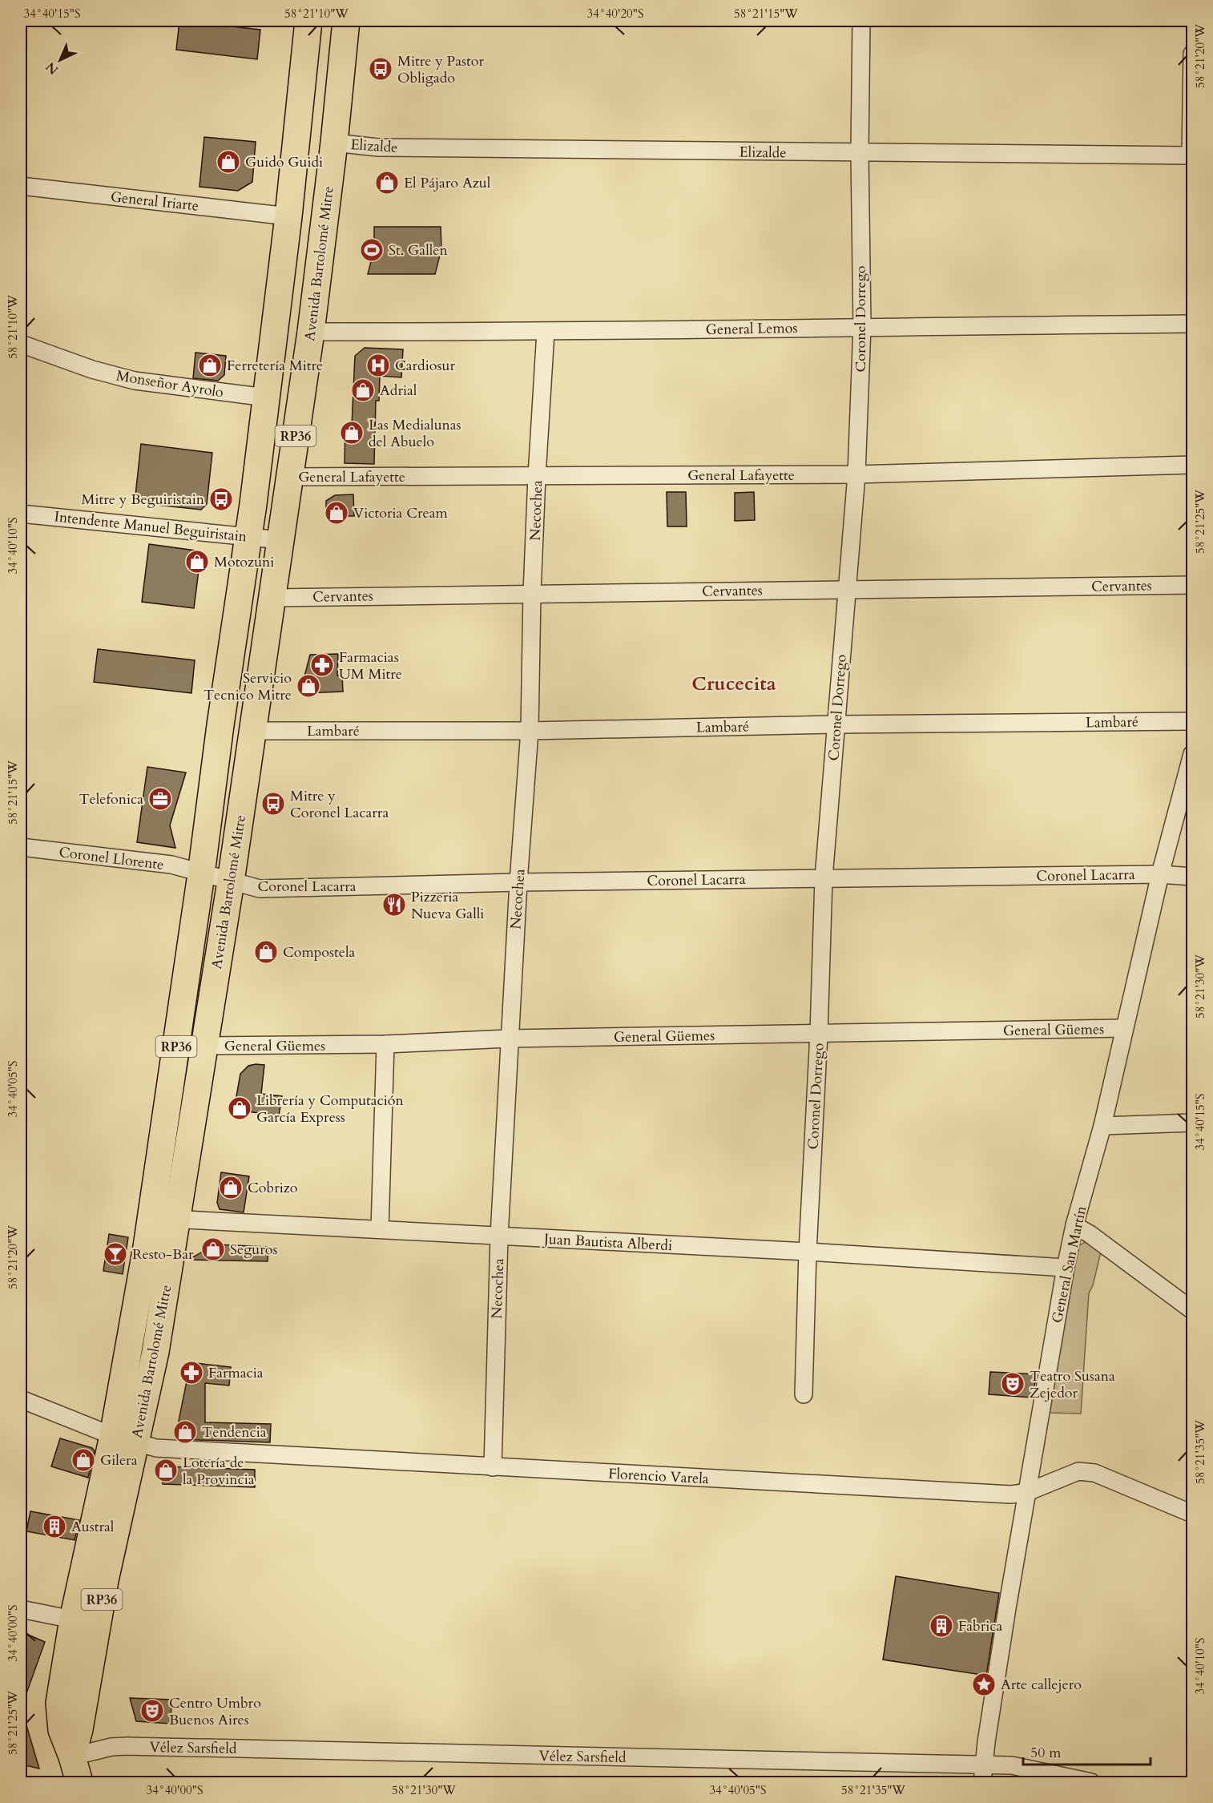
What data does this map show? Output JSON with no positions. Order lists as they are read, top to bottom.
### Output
{
  "streets": {
    "main road": ["Avenida Bartolomé Mitre", "RP36"],
    "street": [
      "Elizalde",
      "General Iriarte",
      "Coronel Dorrego",
      "General Lemos",
      "Monseñor Ayrolo",
      "General Lafayette",
      "Necochea",
      "Intendente Manuel Beguiristain",
      "Cervantes",
      "Lambaré",
      "Coronel Llorente",
      "Coronel Lacarra",
      "General Güemes",
      "Juan Bautista Alberdi",
      "General San Martín",
      "Florencio Varela",
      "Vélez Sarsfield"
    ]
  },
  "crossings": [
    ["Elizalde", "Avenida Bartolomé Mitre"],
    ["Elizalde", "Coronel Dorrego"],
    ["General Iriarte", "Avenida Bartolomé Mitre"],
    ["Avenida Bartolomé Mitre", "General Lemos"],
    ["Avenida Bartolomé Mitre", "Monseñor Ayrolo"],
    ["Avenida Bartolomé Mitre", "General Lafayette"],
    ["Avenida Bartolomé Mitre", "Intendente Manuel Beguiristain"],
    ["Avenida Bartolomé Mitre", "Cervantes"],
    ["Avenida Bartolomé Mitre", "Lambaré"],
    ["Avenida Bartolomé Mitre", "Coronel Llorente"],
    ["Avenida Bartolomé Mitre", "Coronel Lacarra"],
    ["Avenida Bartolomé Mitre", "General Güemes"],
    ["Avenida Bartolomé Mitre", "Juan Bautista Alberdi"],
    ["Avenida Bartolomé Mitre", "Florencio Varela"],
    ["Avenida Bartolomé Mitre", "Vélez Sarsfield"],
    ["Coronel Dorrego", "General Lemos"],
    ["Coronel Dorrego", "General Lafayette"],
    ["Coronel Dorrego", "Cervantes"],
    ["Coronel Dorrego", "Lambaré"],
    ["Coronel Dorrego", "Coronel Lacarra"],
    ["Coronel Dorrego", "General Güemes"],
    ["Coronel Dorrego", "Juan Bautista Alberdi"],
    ["General Lemos", "Necochea"],
    ["General Lafayette", "Necochea"],
    ["Necochea", "Cervantes"],
    ["Necochea", "Lambaré"],
    ["Necochea", "Coronel Lacarra"],
    ["Necochea", "General Güemes"],
    ["Necochea", "Juan Bautista Alberdi"],
    ["Necochea", "Florencio Varela"],
    ["Coronel Llorente", "Coronel Lacarra"],
    ["Coronel Lacarra", "General San Martín"],
    ["General Güemes", "General San Martín"],
    ["Juan Bautista Alberdi", "General San Martín"],
    ["General San Martín", "Florencio Varela"],
    ["General San Martín", "Vélez Sarsfield"]
  ],
  "districts": ["Crucecita"],
  "places": {
    "bus stop": ["Mitre y Pastor Obligado", "Mitre y Beguiristain", "Mitre y Coronel Lacarra"],
    "shop": [
      "Guido Guidi",
      "El Pájaro Azul",
      "Ferretería Mitre",
      "Adrial",
      "Las Medialunas del Abuelo",
      "Victoria Cream",
      "Motozuni",
      "Servicio Tecnico Mitre",
      "Compostela",
      "Librería y Computación García Express",
      "Cobrizo",
      "Seguros",
      "Tendencia",
      "Gilera",
      "Lotería de la Provincia"
    ],
    "sports": ["St. Gallen"],
    "hospital": ["Cardiosur"],
    "pharmacy": ["Farmacias UM Mitre", "Farmacia"],
    "office": ["Telefonica"],
    "restaurant": ["Pizzeria Nueva Galli"],
    "bar": ["Resto-Bar"],
    "theatre": ["Teatro Susana Zejedor", "Centro Umbro Buenos Aires"],
    "building": ["Austral", "Fabrica"],
    "place": ["Arte callejero"]
  },
  "scale_bar": "50 m",
  "north": "bottom left",
  "coordinates": [
    "34°40'15\"S",
    "58°21'10\"W",
    "34°40'20\"S",
    "58°21'15\"W",
    "58°21'20\"W",
    "58°21'25\"W",
    "34°40'10\"S",
    "58°21'30\"W",
    "34°40'05\"S",
    "58°21'35\"W",
    "34°40'00\"S"
  ]
}
